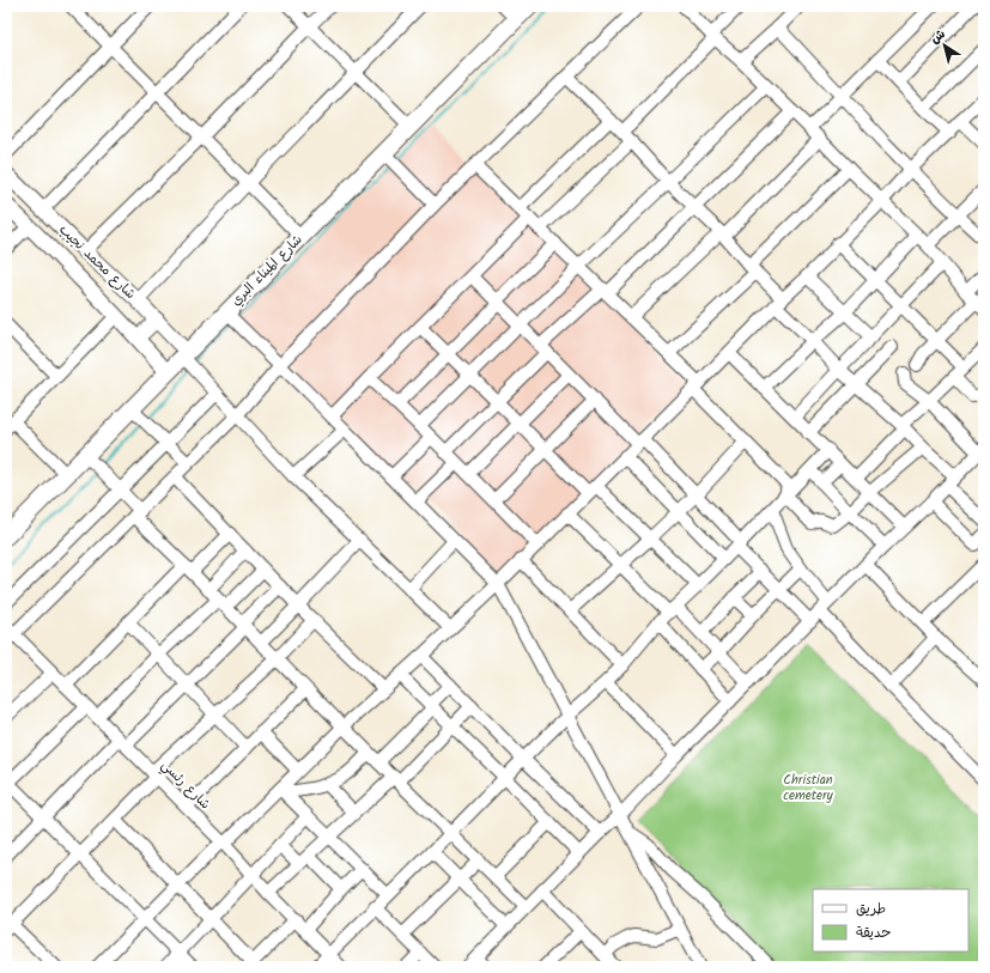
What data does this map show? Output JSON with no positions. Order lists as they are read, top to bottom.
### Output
{
  "streets": {
    "highway": ["شارع الميناء البري"],
    "main road": ["شارع محمد نجيب"],
    "street": ["شارع رئسي"]
  },
  "crossings": [
    ["شارع محمد نجيب", "شارع الميناء البري"]
  ],
  "parks": ["Christian cemetery"],
  "legend": ["طريق", "حديقة"],
  "north": "top left"
}
